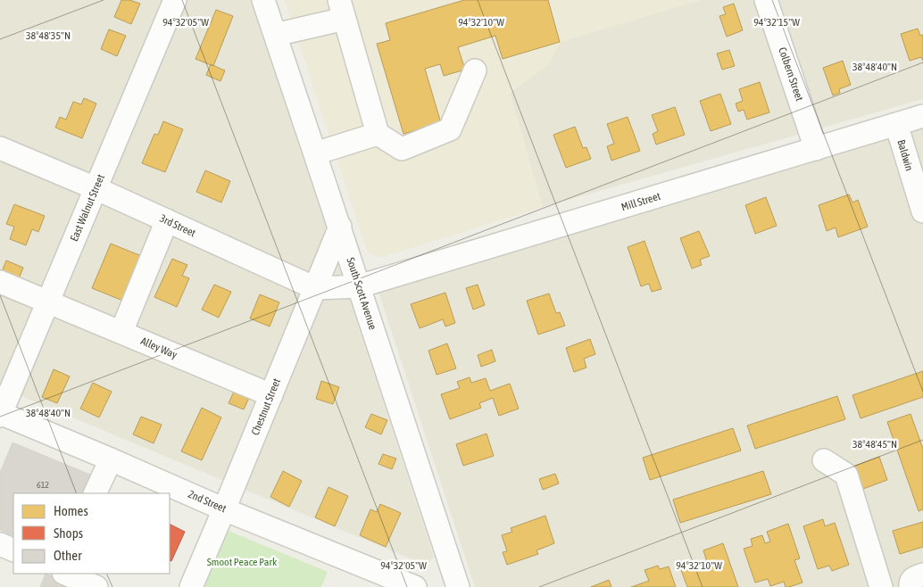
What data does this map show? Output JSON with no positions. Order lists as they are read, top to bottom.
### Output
{
  "streets": {
    "street": [
      "Colbern Street",
      "Baldwin",
      "Mill Street",
      "East Walnut Street",
      "3rd Street",
      "South Scott Avenue",
      "Alley Way",
      "Chestnut Street",
      "2nd Street"
    ]
  },
  "crossings": [
    ["Colbern Street", "Mill Street"],
    ["Baldwin", "Mill Street"],
    ["Mill Street", "3rd Street"],
    ["Mill Street", "South Scott Avenue"],
    ["East Walnut Street", "3rd Street"],
    ["East Walnut Street", "Alley Way"],
    ["East Walnut Street", "2nd Street"],
    ["3rd Street", "South Scott Avenue"],
    ["3rd Street", "Chestnut Street"],
    ["South Scott Avenue", "Chestnut Street"],
    ["Alley Way", "Chestnut Street"],
    ["Chestnut Street", "2nd Street"]
  ],
  "parks": ["Smoot Peace Park"],
  "house_numbers": ["612"],
  "legend": ["Homes", "Shops", "Other"],
  "coordinates": [
    "94°32'05\"W",
    "94°32'10\"W",
    "94°32'15\"W",
    "38°48'35\"N",
    "38°48'40\"N",
    "38°48'45\"N"
  ]
}
